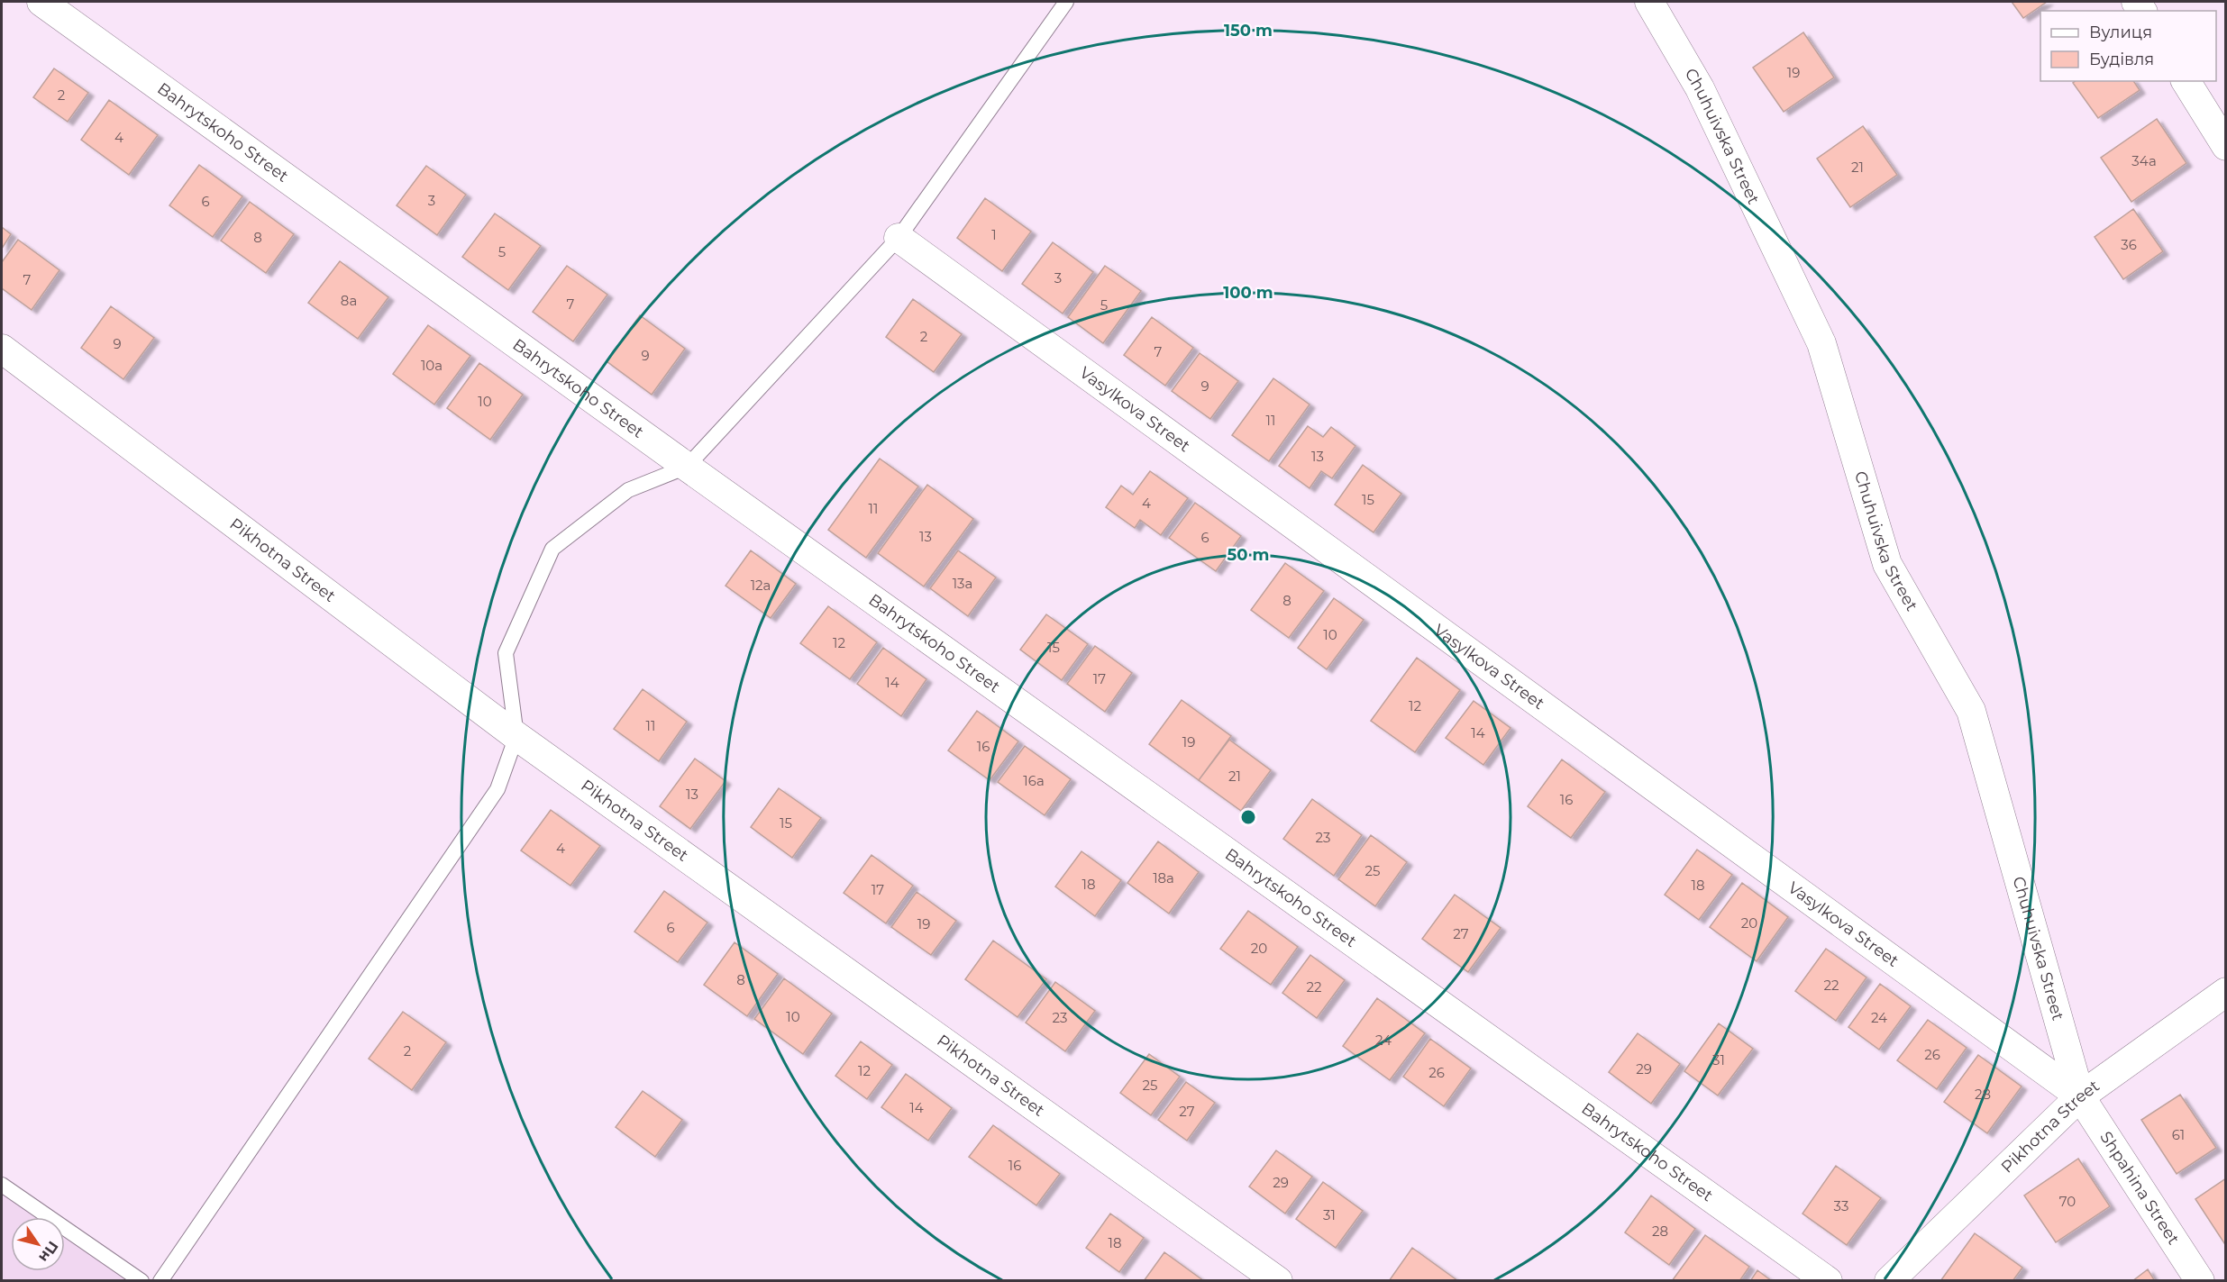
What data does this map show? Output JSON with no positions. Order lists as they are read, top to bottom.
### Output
{
  "streets": {
    "street": [
      "Bahrytskoho Street",
      "Chuhuivska Street",
      "Vasylkova Street",
      "Pikhotna Street",
      "Shpahina Street"
    ]
  },
  "crossings": [
    ["Chuhuivska Street", "Vasylkova Street"],
    ["Chuhuivska Street", "Pikhotna Street"],
    ["Chuhuivska Street", "Shpahina Street"],
    ["Vasylkova Street", "Pikhotna Street"],
    ["Vasylkova Street", "Shpahina Street"],
    ["Pikhotna Street", "Shpahina Street"]
  ],
  "house_numbers": [
    "19",
    "2",
    "4",
    "34а",
    "21",
    "3",
    "6",
    "1",
    "8",
    "36",
    "5",
    "3",
    "7",
    "8а",
    "7",
    "5",
    "2",
    "9",
    "7",
    "9",
    "10а",
    "9",
    "10",
    "11",
    "13",
    "15",
    "4",
    "11",
    "13",
    "6",
    "13а",
    "12а",
    "8",
    "10",
    "12",
    "15",
    "17",
    "14",
    "12",
    "11",
    "14",
    "19",
    "16",
    "21",
    "16а",
    "13",
    "16",
    "15",
    "23",
    "4",
    "25",
    "18а",
    "18",
    "18",
    "17",
    "20",
    "19",
    "6",
    "27",
    "20",
    "8",
    "22",
    "22",
    "10",
    "23",
    "24",
    "24",
    "2",
    "26",
    "31",
    "29",
    "12",
    "26",
    "25",
    "28",
    "14",
    "27",
    "61",
    "16",
    "29",
    "70",
    "33",
    "31",
    "28",
    "18"
  ],
  "legend": ["Вулиця", "Будівля"],
  "north": "bottom right",
  "rings": ["150 m", "100 m", "50 m"]
}
